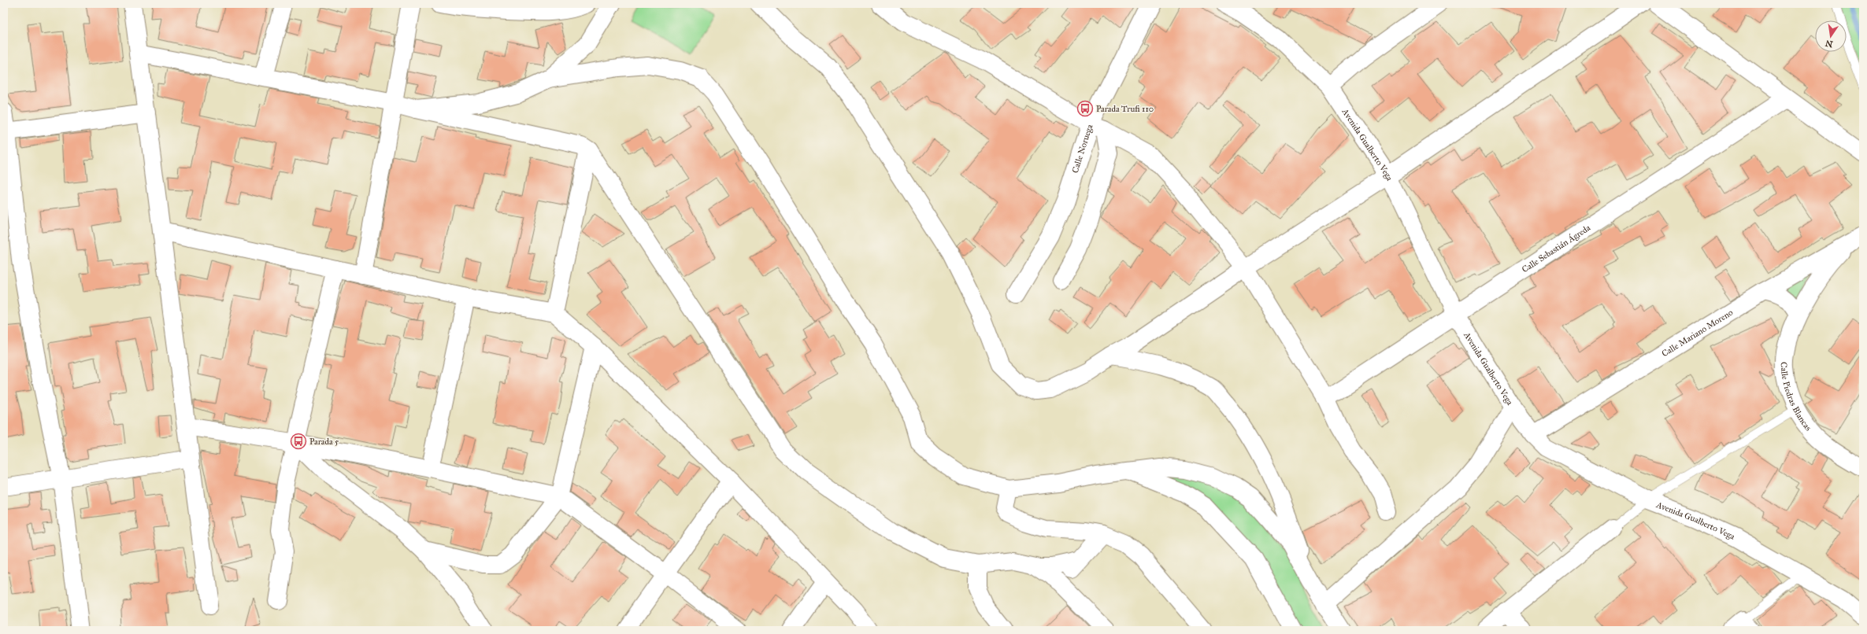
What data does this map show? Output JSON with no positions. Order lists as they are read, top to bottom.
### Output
{
  "streets": {
    "street": [
      "Avenida Gualberto Vega",
      "Calle Noruega",
      "Calle Sebastián Ágreda",
      "Calle Mariano Moreno",
      "Calle Piedras Blancas"
    ]
  },
  "crossings": [
    ["Avenida Gualberto Vega", "Calle Sebastián Ágreda"],
    ["Avenida Gualberto Vega", "Calle Mariano Moreno"],
    ["Calle Mariano Moreno", "Calle Piedras Blancas"]
  ],
  "places": {
    "bus stop": ["Parada Trufi 110", "Parada 5"]
  },
  "north": "bottom"
}
